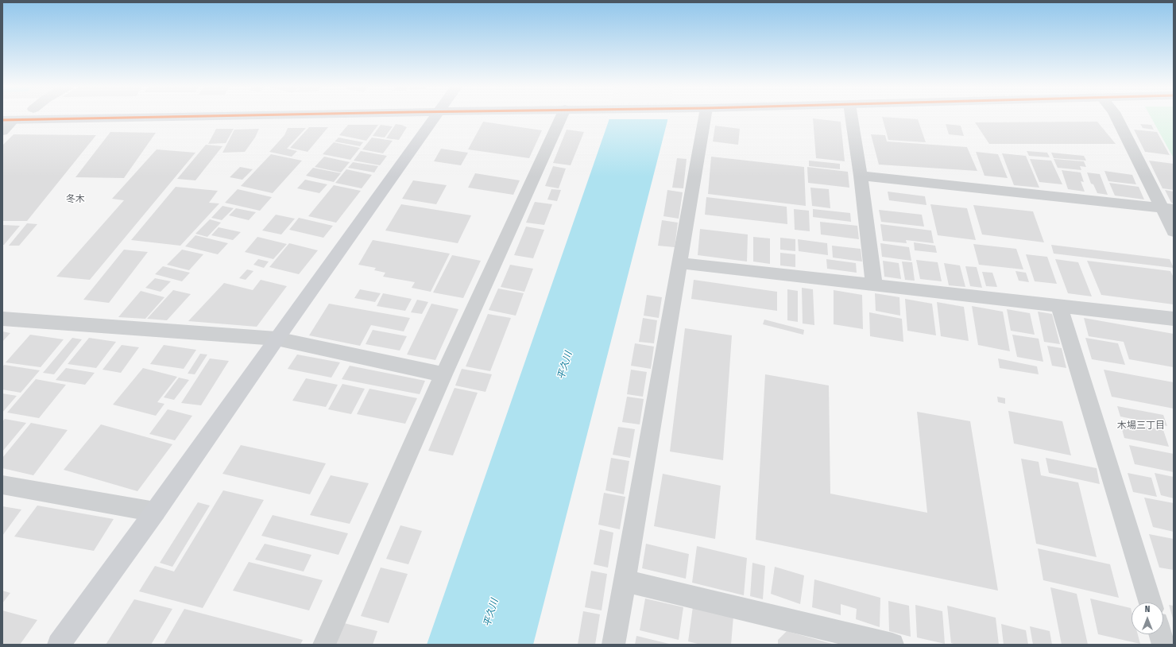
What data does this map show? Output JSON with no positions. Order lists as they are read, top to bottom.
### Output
{
  "districts": ["冬木", "木場三丁目"],
  "water": ["平久川"],
  "north": "top"
}
